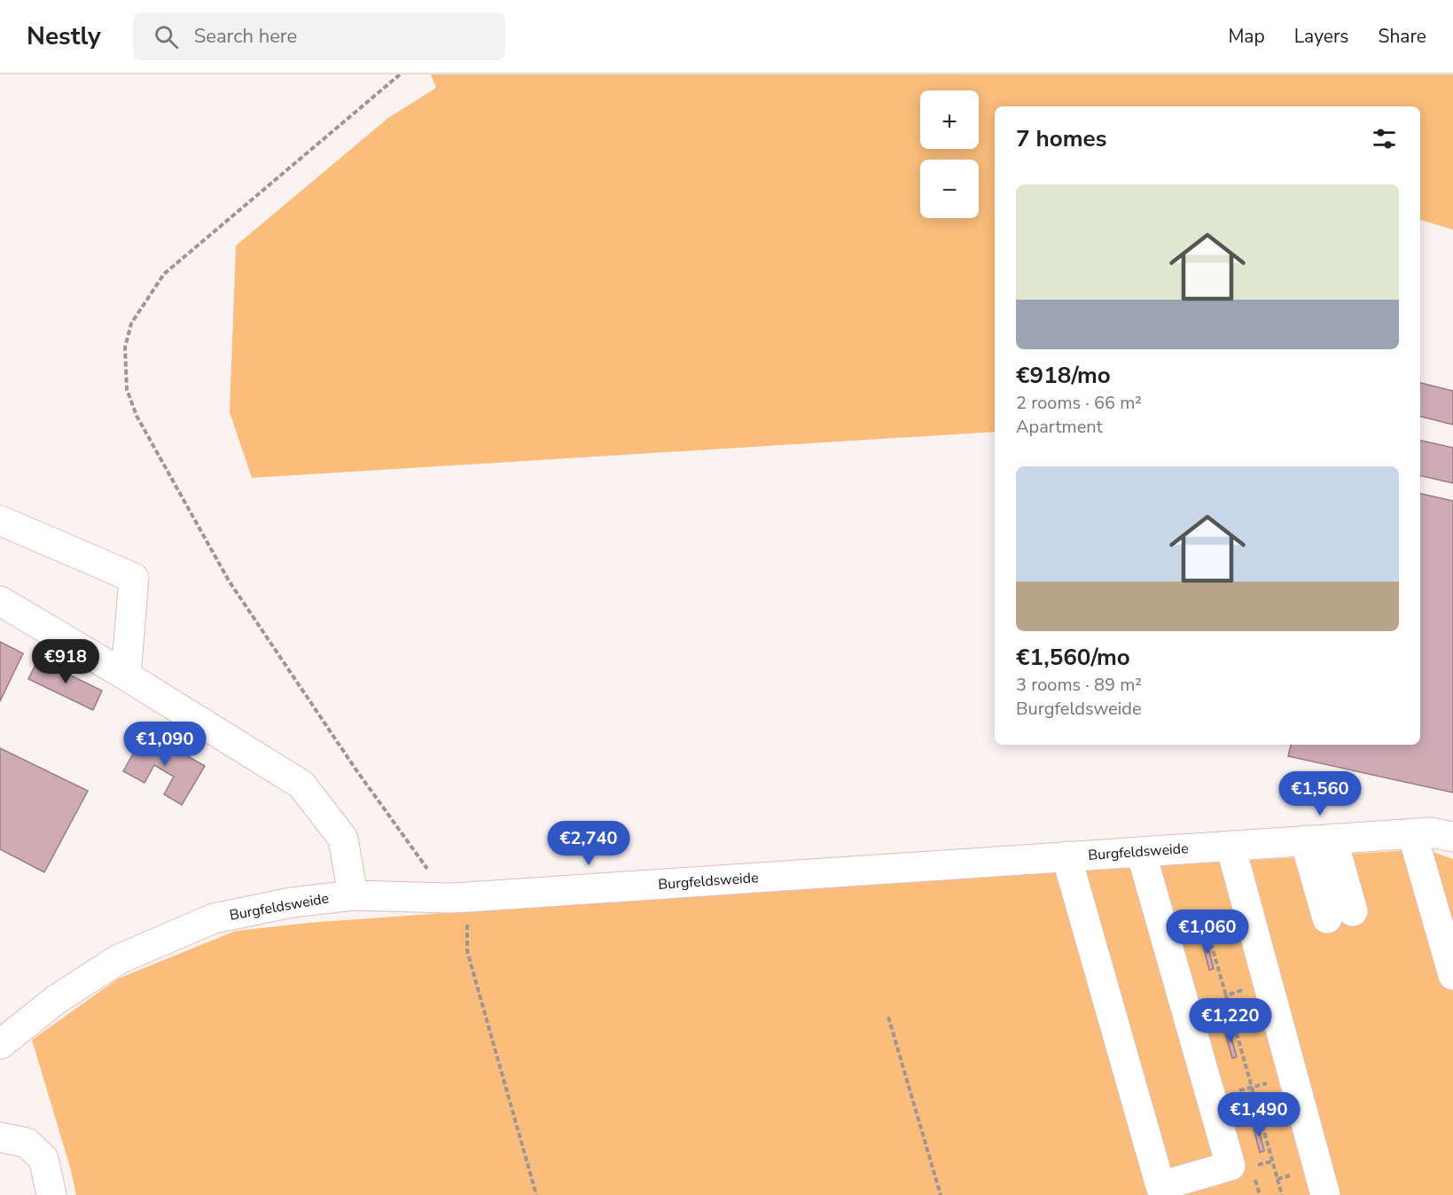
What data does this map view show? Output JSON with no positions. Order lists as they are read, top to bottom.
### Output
{
  "streets": {
    "street": ["Burgfeldsweide"]
  },
  "page": {
    "header": "Nestly",
    "search": "Search here",
    "nav": ["Map", "Layers", "Share"],
    "map_buttons": ["+", "−"],
    "heading": "7 homes",
    "list": [
      {
        "name": "€918/mo",
        "note": "2 rooms · 66 m² · Apartment"
      },
      {
        "name": "€1,560/mo",
        "note": "3 rooms · 89 m² · Burgfeldsweide"
      }
    ],
    "price": [
      "€918",
      "€1,090",
      "€1,560",
      "€2,740",
      "€1,060",
      "€1,220",
      "€1,490"
    ]
  }
}
